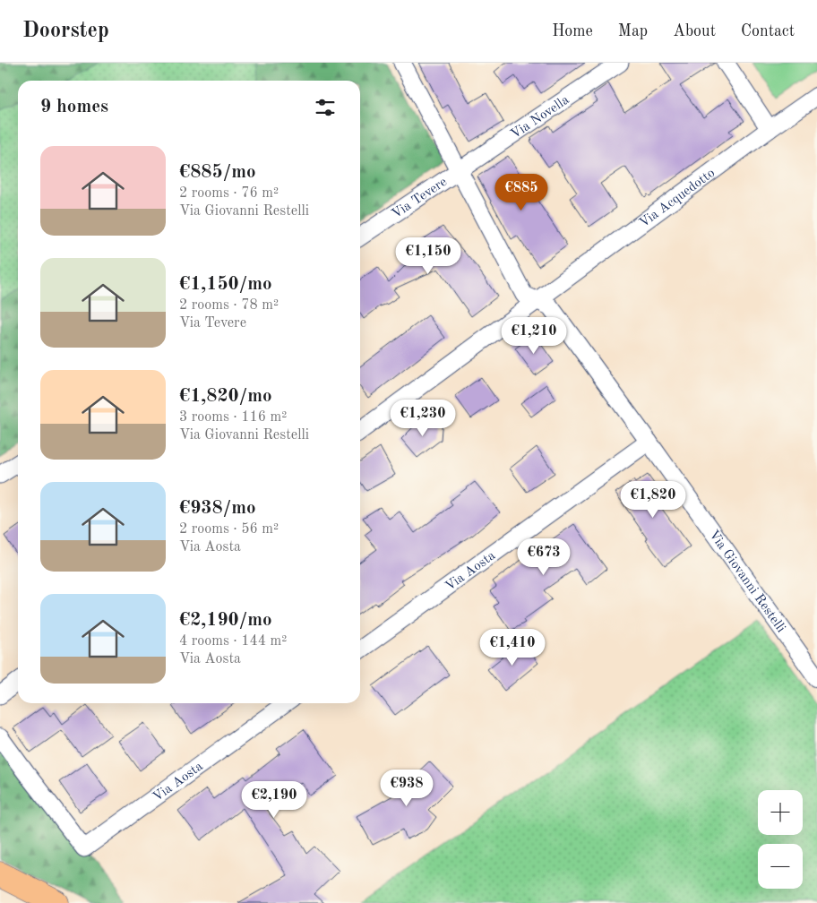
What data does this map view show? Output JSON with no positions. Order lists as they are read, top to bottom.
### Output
{
  "streets": {
    "street": [
      "Via Novella",
      "Via Acquedotto",
      "Via Tevere",
      "Via Aosta",
      "Via Giovanni Restelli"
    ]
  },
  "crossings": [
    ["Via Novella", "Via Tevere"],
    ["Via Novella", "Via Giovanni Restelli"],
    ["Via Acquedotto", "Via Giovanni Restelli"],
    ["Via Tevere", "Via Giovanni Restelli"],
    ["Via Aosta", "Via Giovanni Restelli"]
  ],
  "page": {
    "header": "Doorstep",
    "nav": [
      "Home",
      "Map",
      "About",
      "Contact"
    ],
    "heading": "9 homes",
    "list": [
      {
        "name": "€885/mo",
        "note": "2 rooms · 76 m² · Via Giovanni Restelli"
      },
      {
        "name": "€1,150/mo",
        "note": "2 rooms · 78 m² · Via Tevere"
      },
      {
        "name": "€1,820/mo",
        "note": "3 rooms · 116 m² · Via Giovanni Restelli"
      },
      {
        "name": "€938/mo",
        "note": "2 rooms · 56 m² · Via Aosta"
      },
      {
        "name": "€2,190/mo",
        "note": "4 rooms · 144 m² · Via Aosta"
      }
    ],
    "price": [
      "€885",
      "€1,150",
      "€1,210",
      "€1,230",
      "€1,820",
      "€673",
      "€1,410",
      "€938",
      "€2,190"
    ],
    "map_buttons": ["+", "−"]
  }
}
